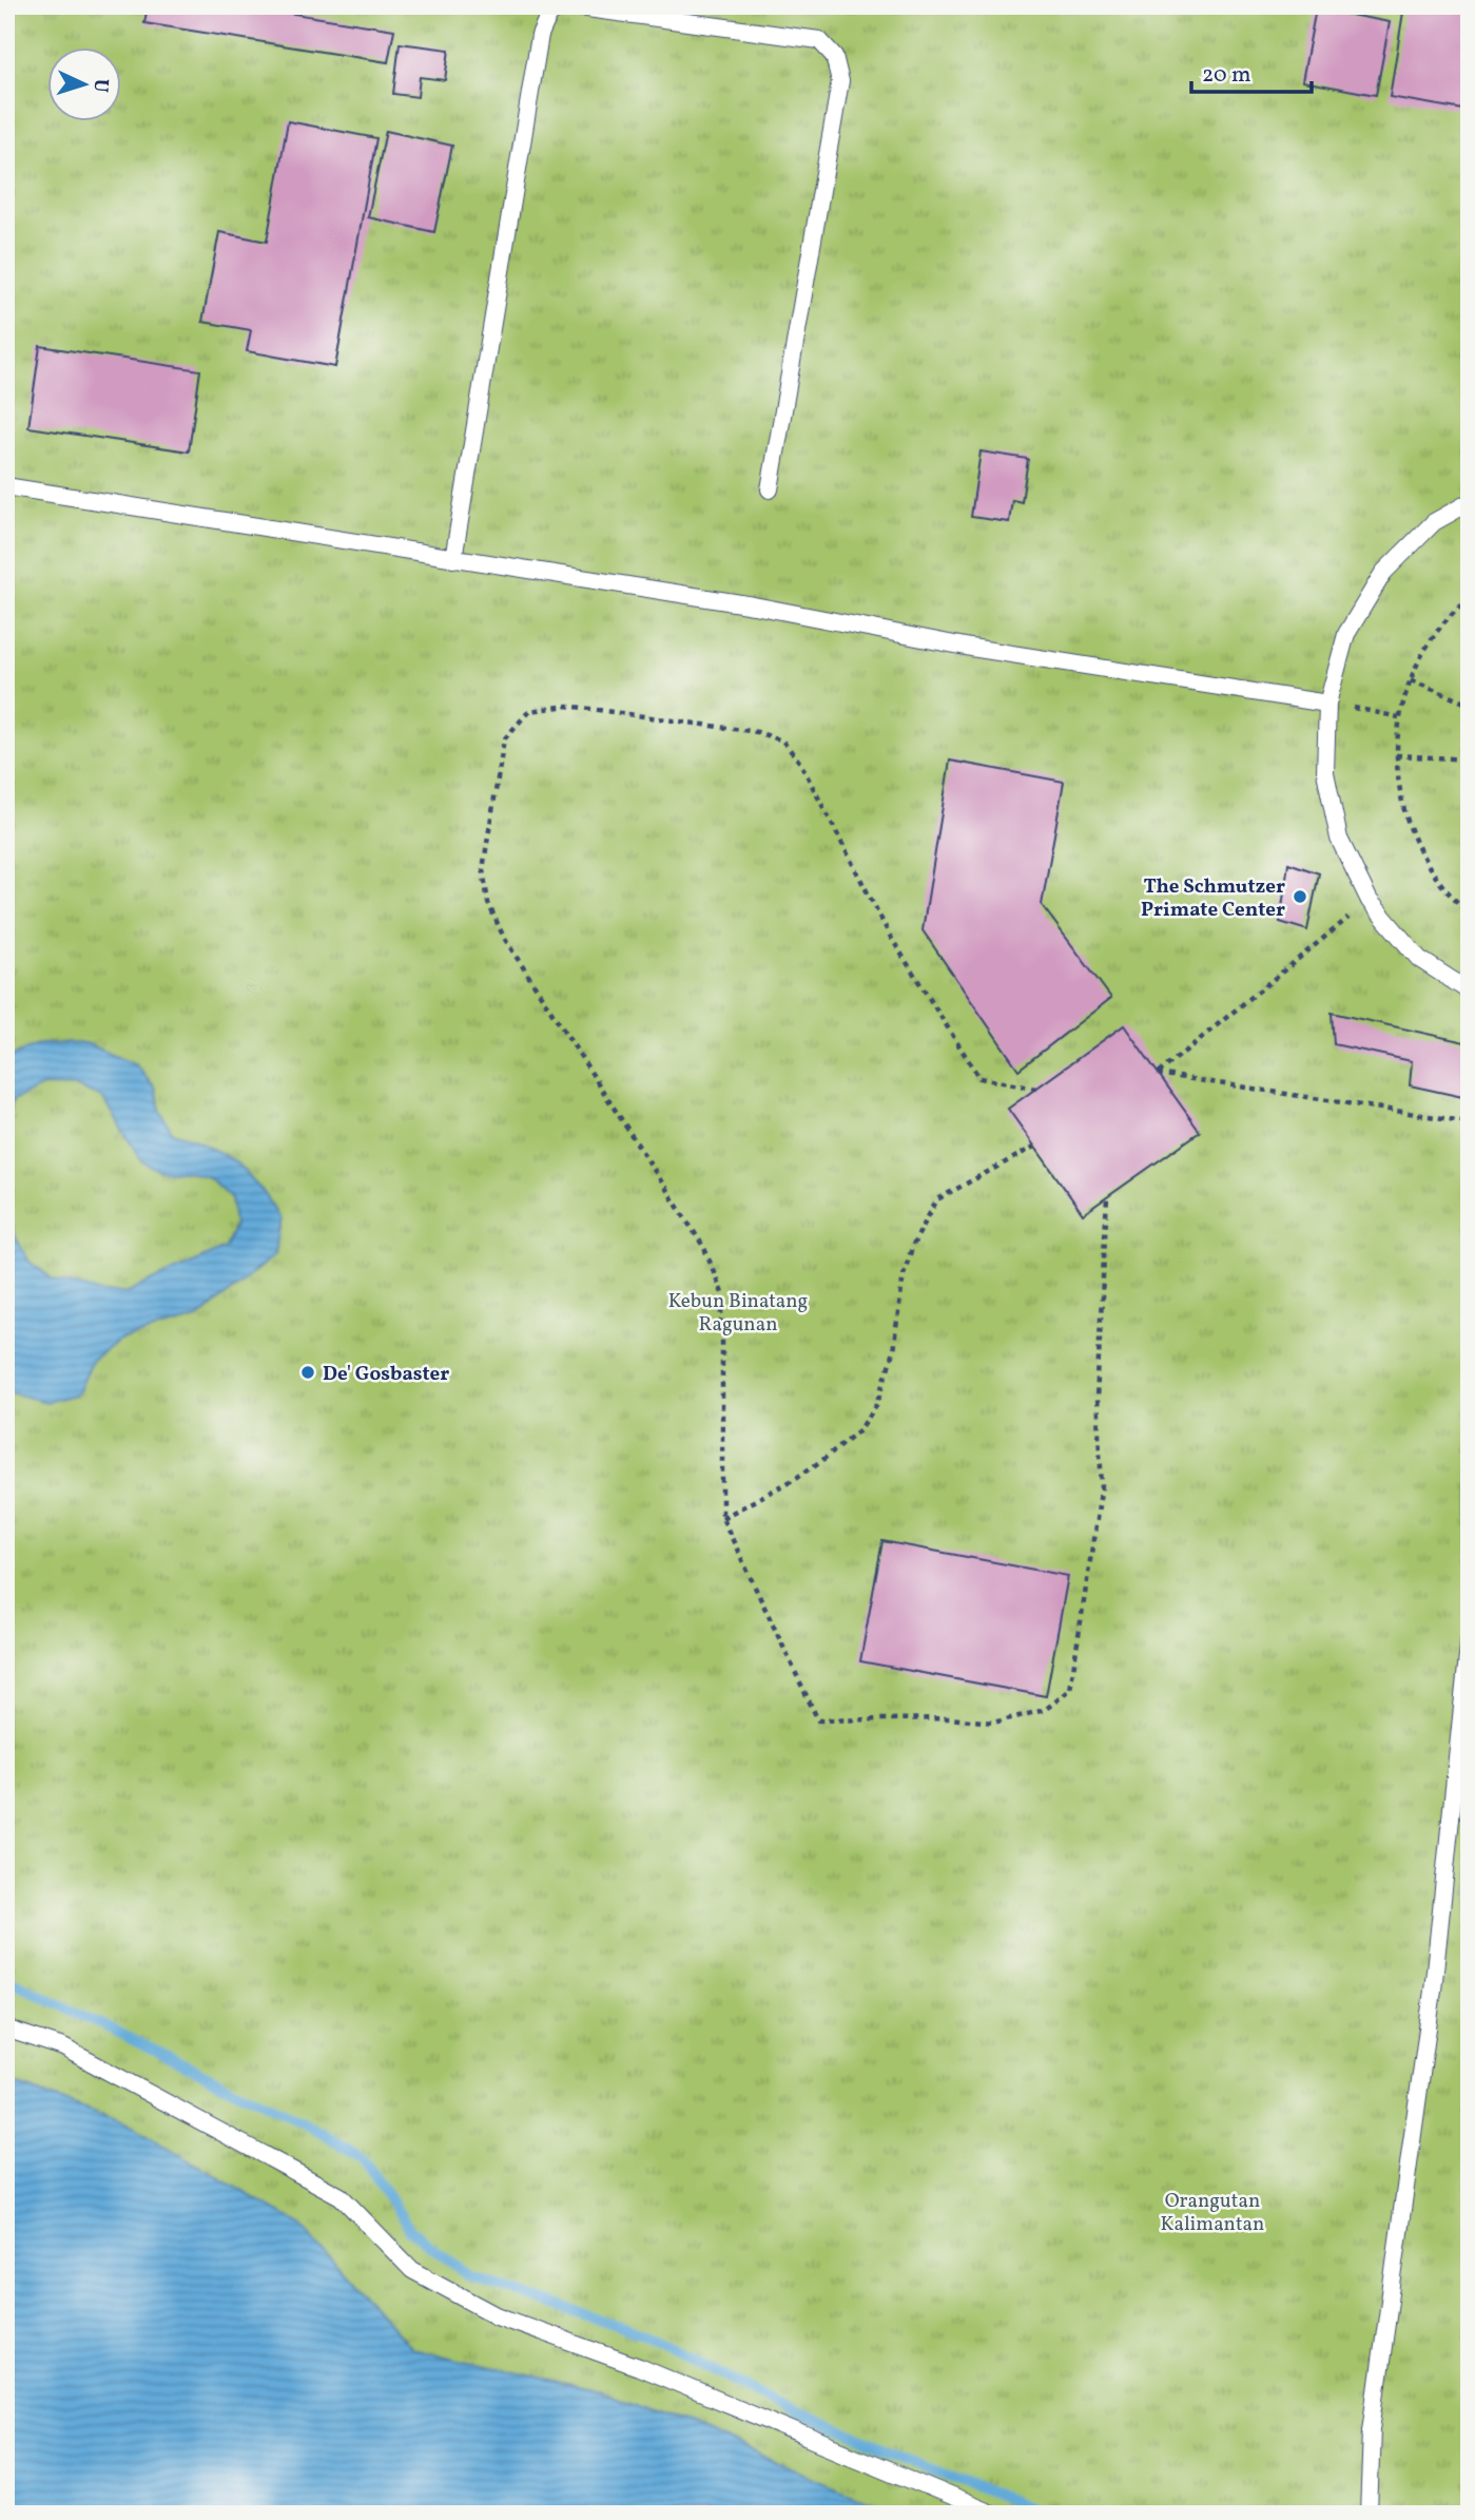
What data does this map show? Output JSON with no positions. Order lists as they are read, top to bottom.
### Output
{
  "parks": ["Kebun Binatang Ragunan", "Orangutan Kalimantan"],
  "places": ["The Schmutzer Primate Center", "De' Gosbaster"],
  "scale_bar": "20 m",
  "north": "right"
}
